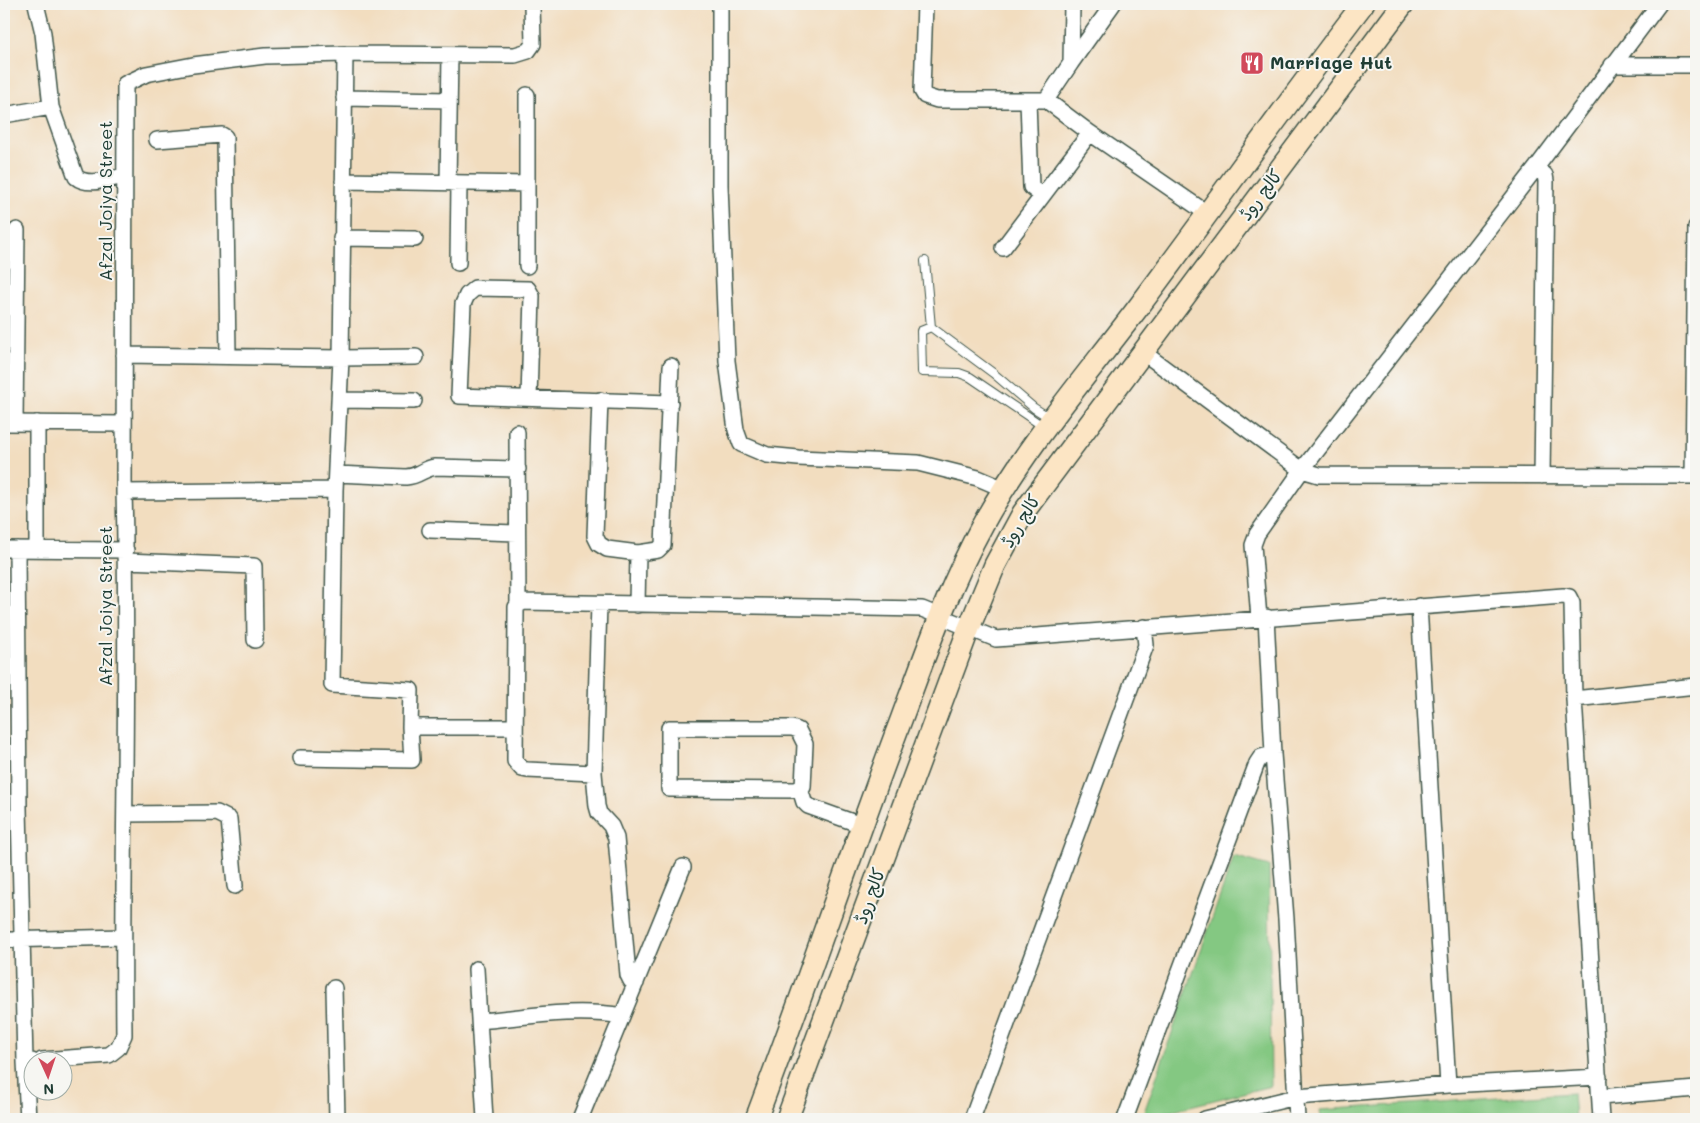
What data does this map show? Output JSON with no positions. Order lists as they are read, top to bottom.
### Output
{
  "streets": {
    "main road": ["کالج روڈ"],
    "street": ["Afzal Joiya Street"]
  },
  "places": {
    "restaurant": ["Marriage Hut"]
  },
  "north": "bottom"
}
